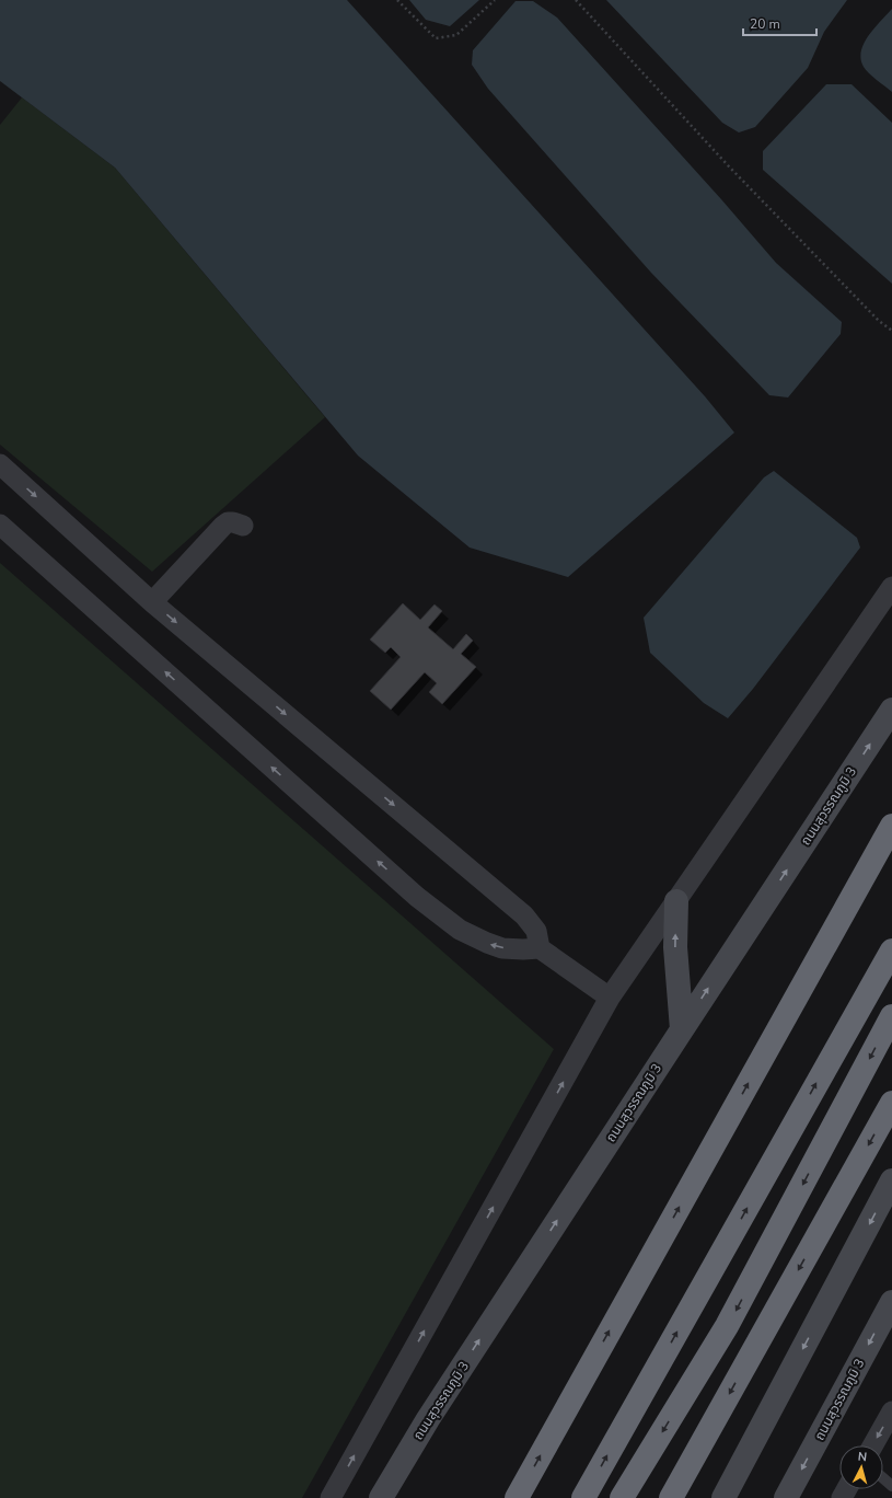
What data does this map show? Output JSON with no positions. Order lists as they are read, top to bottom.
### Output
{
  "streets": {
    "main road": ["ถนนสุวรรณภูมิ 3"]
  },
  "scale_bar": "20 m",
  "north": "top"
}
